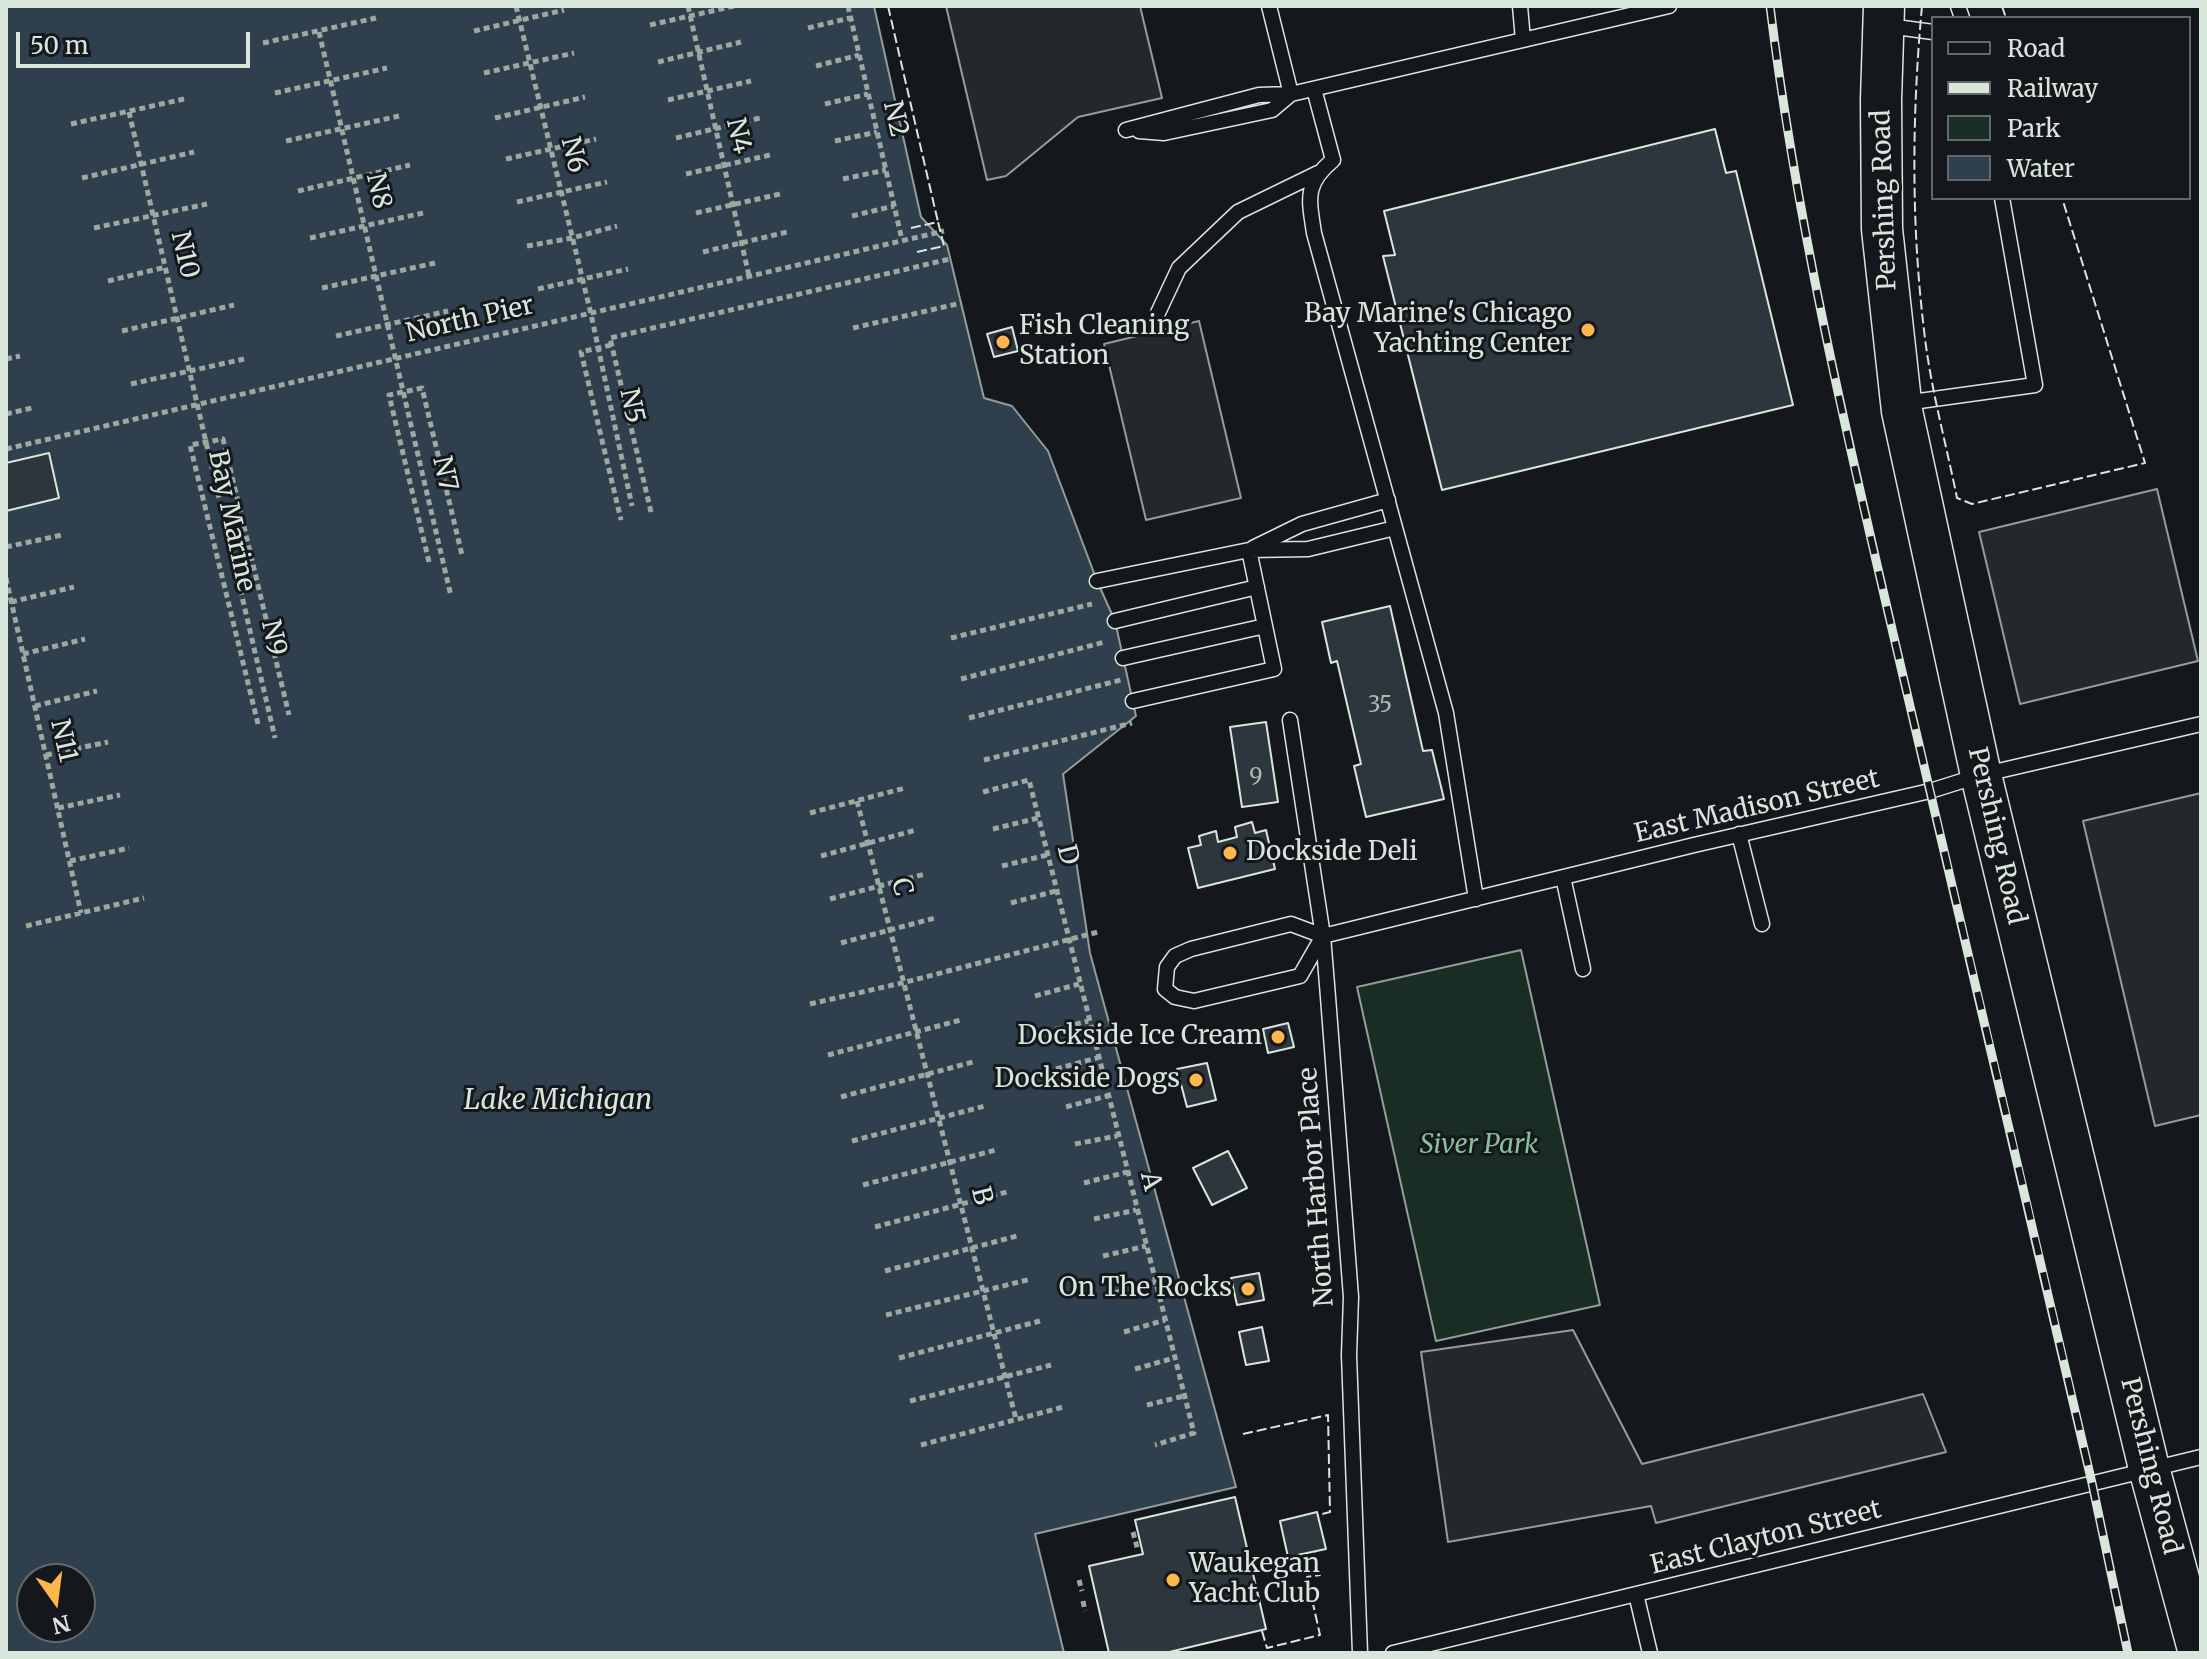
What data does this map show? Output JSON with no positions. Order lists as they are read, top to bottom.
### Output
{
  "streets": {
    "street": ["Pershing Road"],
    "lane": ["East Madison Street", "North Harbor Place", "East Clayton Street"],
    "path": [
      "N2",
      "N4",
      "N6",
      "N8",
      "N10",
      "North Pier",
      "N5",
      "N7",
      "Bay Marine",
      "N9",
      "N11",
      "D",
      "C",
      "A",
      "B"
    ]
  },
  "crossings": [
    ["N2", "North Pier"],
    ["N4", "North Pier"],
    ["N6", "N5"],
    ["N8", "N7"],
    ["Pershing Road", "East Madison Street"],
    ["Pershing Road", "East Clayton Street"],
    ["N10", "N9"],
    ["Bay Marine", "N9"],
    ["East Madison Street", "North Harbor Place"],
    ["D", "A"],
    ["C", "B"]
  ],
  "water": ["Lake Michigan"],
  "parks": ["Siver Park"],
  "places": [
    "Bay Marine's Chicago Yachting Center",
    "Fish Cleaning Station",
    "Dockside Deli",
    "Dockside Ice Cream",
    "Dockside Dogs",
    "On The Rocks",
    "Waukegan Yacht Club"
  ],
  "house_numbers": ["35", "9"],
  "legend": [
    "Road",
    "Railway",
    "Park",
    "Water"
  ],
  "scale_bar": "50 m",
  "north": "bottom"
}
